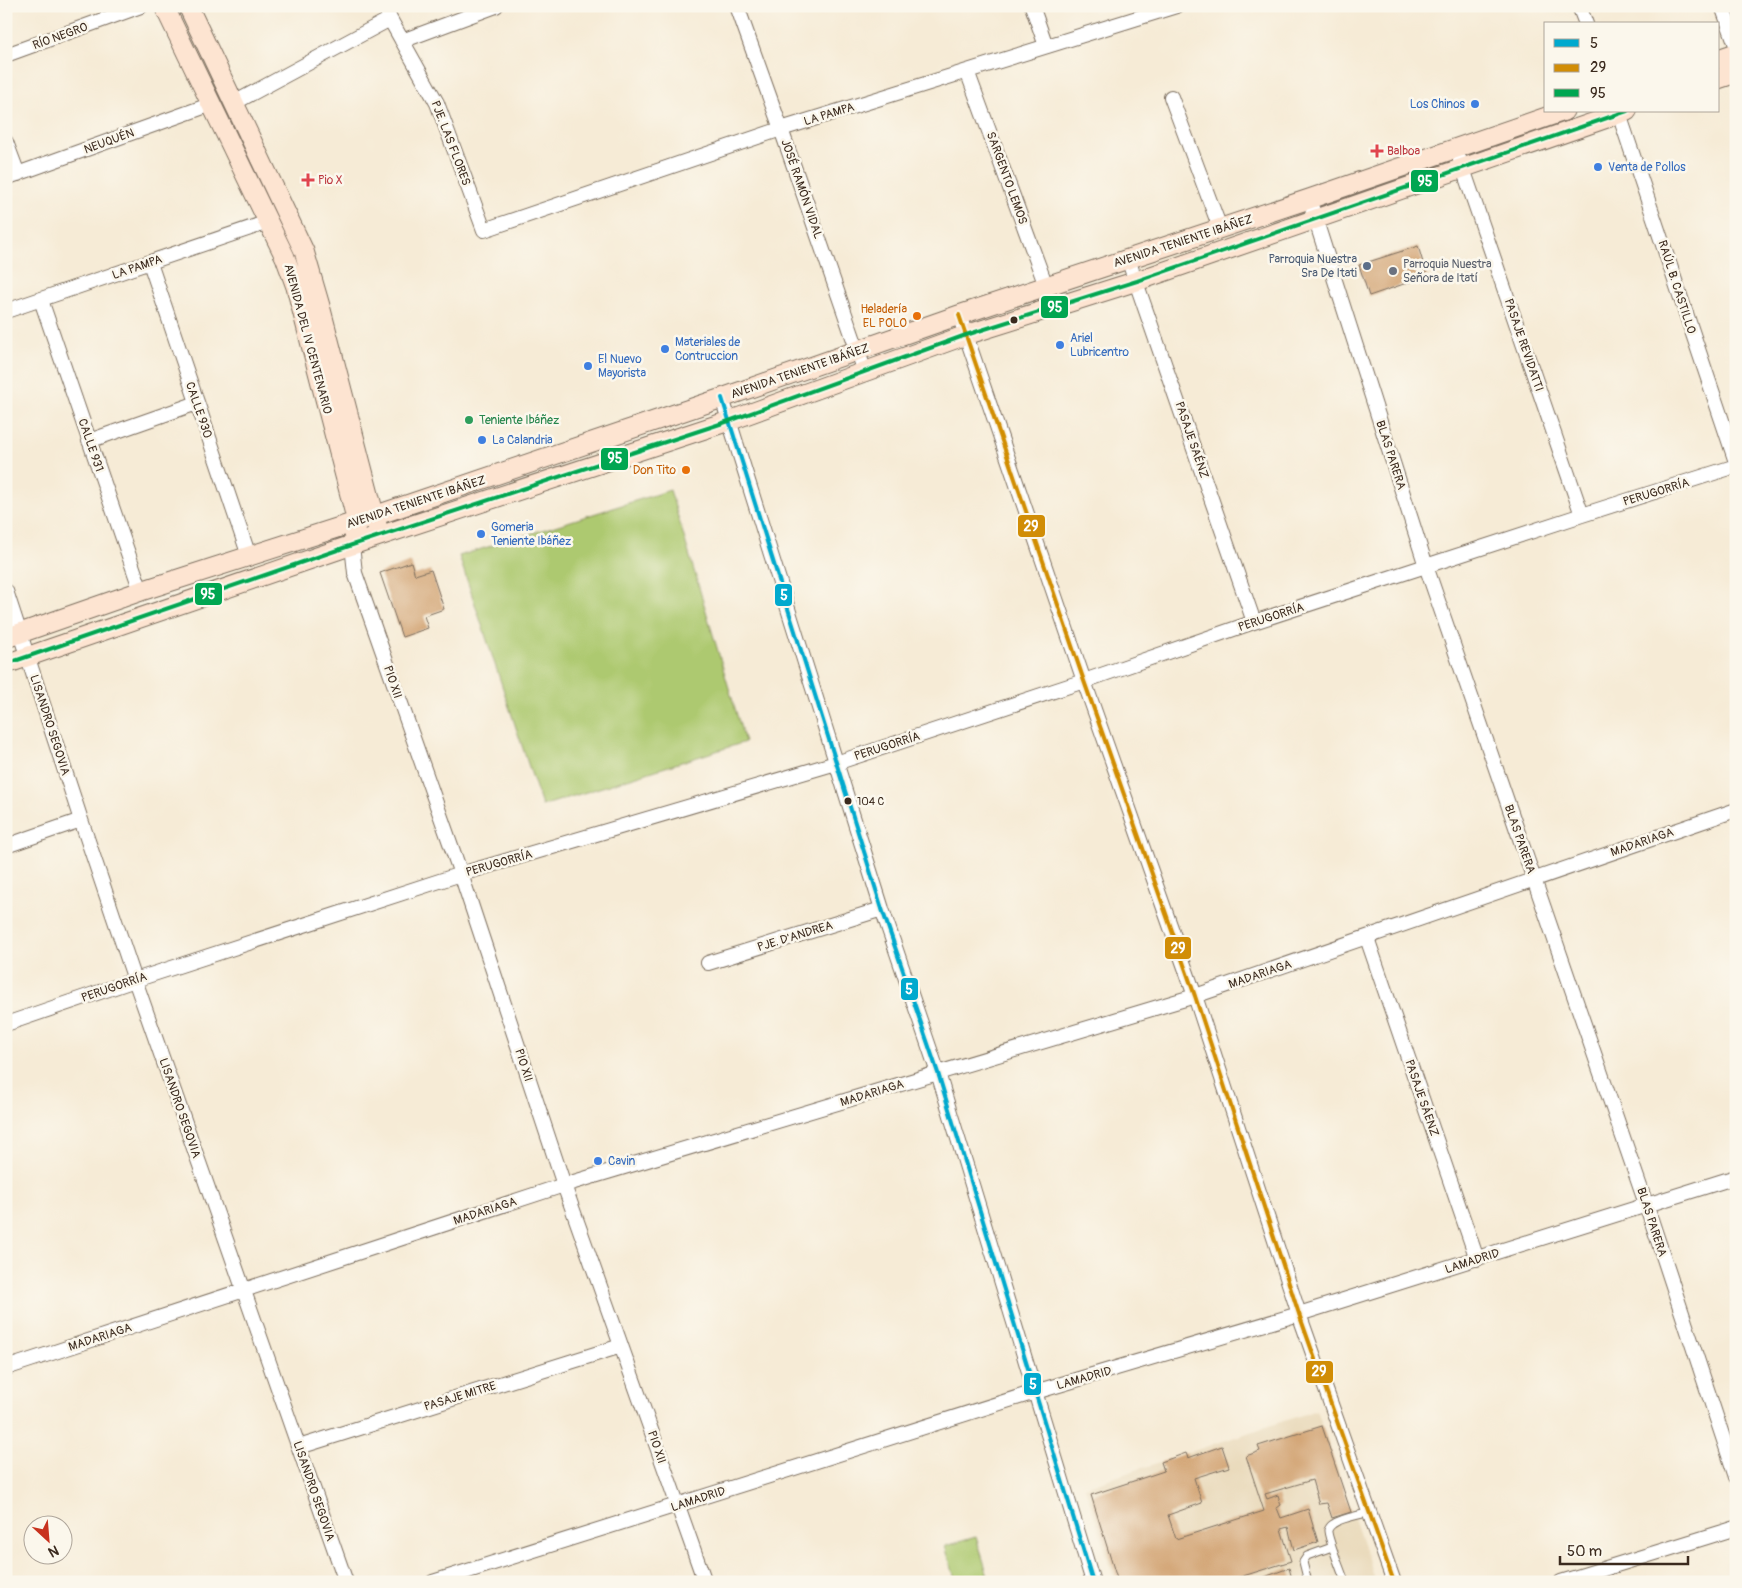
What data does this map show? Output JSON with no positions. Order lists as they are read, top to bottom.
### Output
{
  "streets": {
    "main road": ["AVENIDA TENIENTE IBÁÑEZ", "AVENIDA DEL IV CENTENARIO"],
    "street": [
      "RÍO NEGRO",
      "LA PAMPA",
      "NEUQUÉN",
      "PJE. LAS FLORES",
      "SARGENTO LEMOS",
      "JOSÉ RAMÓN VIDAL",
      "RAÚL B. CASTILLO",
      "PASAJE REVIDATTI",
      "CALLE 930",
      "PASAJE SAÉNZ",
      "CALLE 931",
      "BLAS PARERA",
      "PERUGORRÍA",
      "PIO XII",
      "LISANDRO SEGOVIA",
      "MADARIAGA",
      "PJE. D'ANDREA",
      "PASAJE SÁENZ",
      "LAMADRID",
      "PASAJE MITRE"
    ]
  },
  "crossings": [
    ["LA PAMPA", "PJE. LAS FLORES"],
    ["LA PAMPA", "SARGENTO LEMOS"],
    ["LA PAMPA", "JOSÉ RAMÓN VIDAL"],
    ["LA PAMPA", "AVENIDA DEL IV CENTENARIO"],
    ["LA PAMPA", "CALLE 930"],
    ["LA PAMPA", "CALLE 931"],
    ["NEUQUÉN", "AVENIDA DEL IV CENTENARIO"],
    ["SARGENTO LEMOS", "AVENIDA TENIENTE IBÁÑEZ"],
    ["JOSÉ RAMÓN VIDAL", "AVENIDA TENIENTE IBÁÑEZ"],
    ["AVENIDA TENIENTE IBÁÑEZ", "RAÚL B. CASTILLO"],
    ["AVENIDA TENIENTE IBÁÑEZ", "AVENIDA DEL IV CENTENARIO"],
    ["AVENIDA TENIENTE IBÁÑEZ", "PASAJE REVIDATTI"],
    ["AVENIDA TENIENTE IBÁÑEZ", "CALLE 930"],
    ["AVENIDA TENIENTE IBÁÑEZ", "PASAJE SAÉNZ"],
    ["AVENIDA TENIENTE IBÁÑEZ", "CALLE 931"],
    ["AVENIDA TENIENTE IBÁÑEZ", "BLAS PARERA"],
    ["AVENIDA TENIENTE IBÁÑEZ", "PIO XII"],
    ["AVENIDA TENIENTE IBÁÑEZ", "LISANDRO SEGOVIA"],
    ["AVENIDA DEL IV CENTENARIO", "PIO XII"],
    ["PASAJE REVIDATTI", "PERUGORRÍA"],
    ["PASAJE SAÉNZ", "PERUGORRÍA"],
    ["BLAS PARERA", "PERUGORRÍA"],
    ["BLAS PARERA", "MADARIAGA"],
    ["BLAS PARERA", "LAMADRID"],
    ["PERUGORRÍA", "PIO XII"],
    ["PERUGORRÍA", "LISANDRO SEGOVIA"],
    ["PIO XII", "MADARIAGA"],
    ["PIO XII", "LAMADRID"],
    ["PIO XII", "PASAJE MITRE"],
    ["LISANDRO SEGOVIA", "MADARIAGA"],
    ["LISANDRO SEGOVIA", "PASAJE MITRE"],
    ["MADARIAGA", "PASAJE SÁENZ"],
    ["PASAJE SÁENZ", "LAMADRID"]
  ],
  "places": {
    "other": [
      "Los Chinos",
      "Venta de Pollos",
      "Parroquia Nuestra Sra De Itati",
      "Parroquia Nuestra Señora de Itatí",
      "Heladería EL POLO",
      "Ariel Lubricentro",
      "Materiales de Contruccion",
      "El Nuevo Mayorista",
      "Teniente Ibáñez",
      "La Calandria",
      "Don Tito",
      "Gomeria Teniente Ibáñez",
      "104 C",
      "Cavin"
    ],
    "health": ["Balboa", "Pio X"]
  },
  "lines": ["transit line 95", "transit line 29", "transit line 5"],
  "legend": ["5", "29", "95"],
  "scale_bar": "50 m",
  "north": "bottom right"
}
